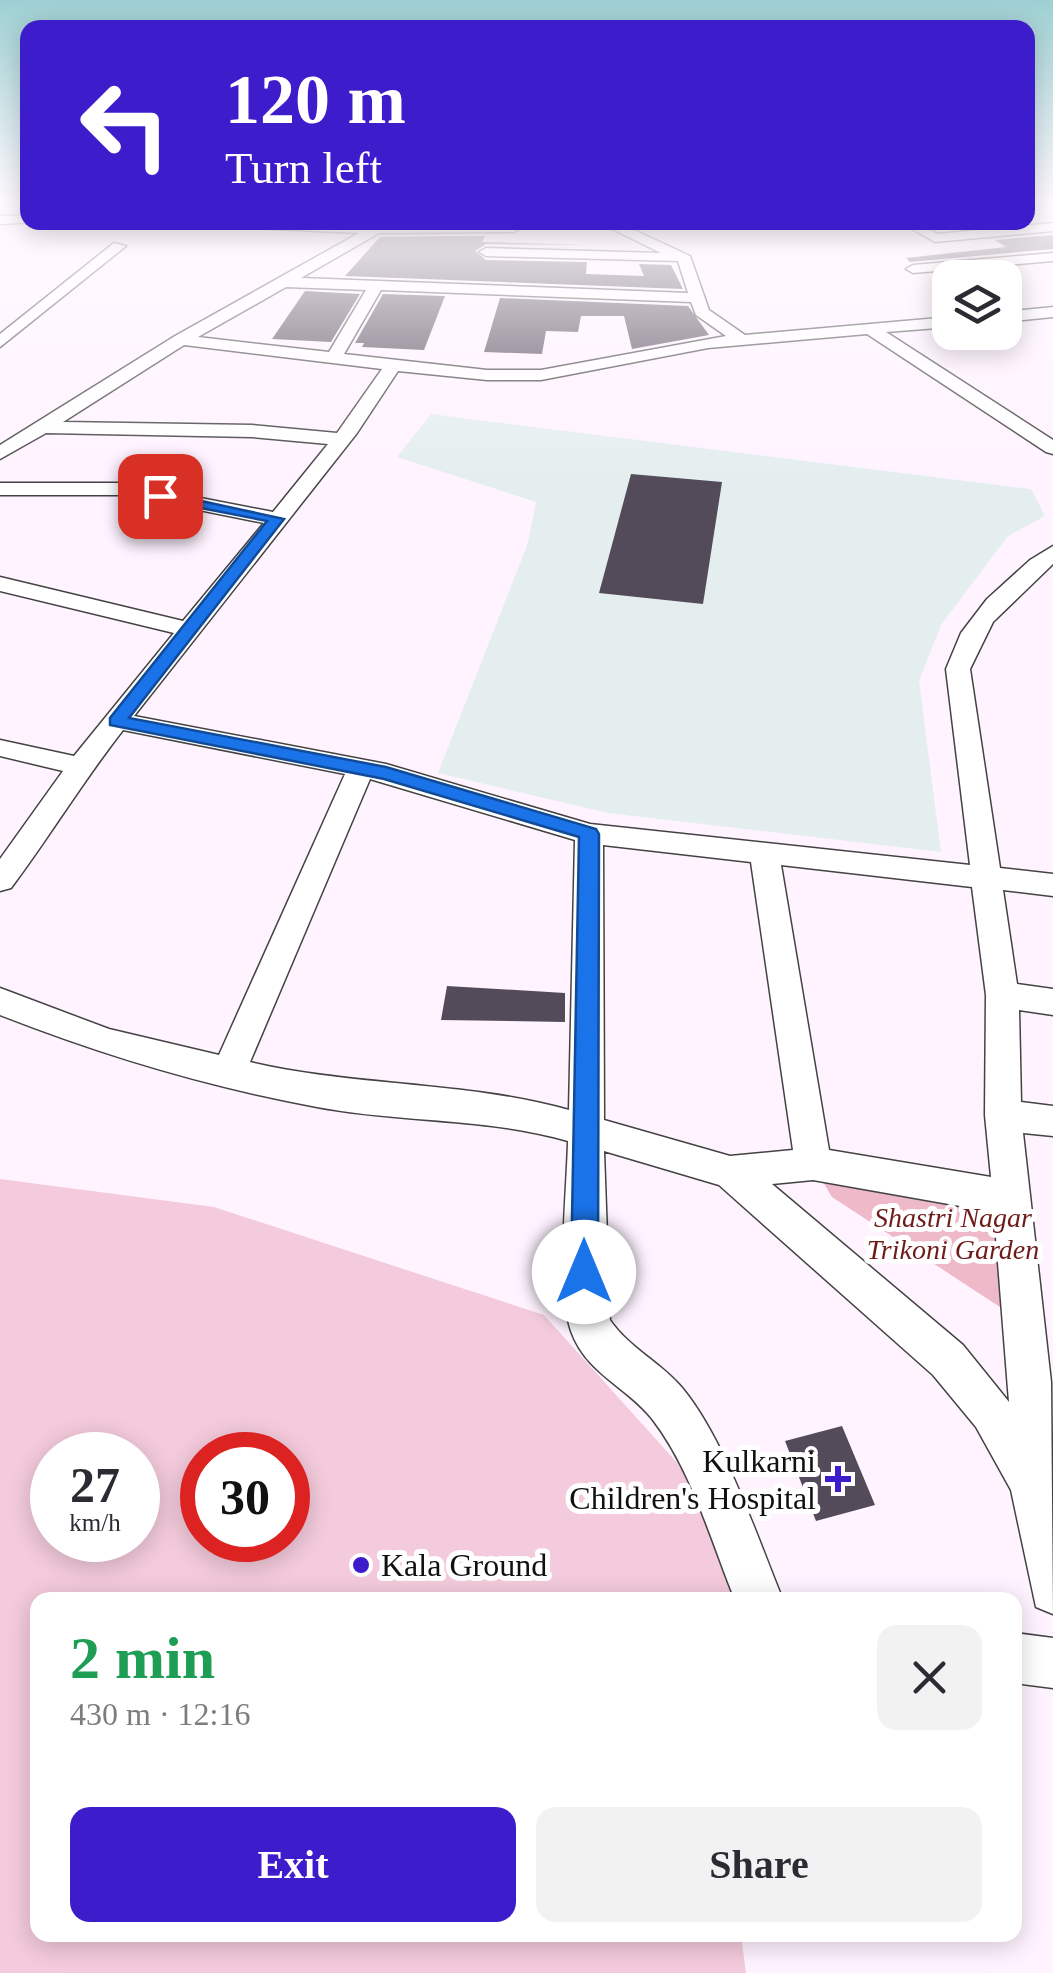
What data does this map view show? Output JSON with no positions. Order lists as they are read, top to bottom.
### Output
{
  "parks": ["Shastri Nagar Trikoni Garden"],
  "places": {
    "health": ["Kulkarni Children's Hospital"],
    "other": ["Kala Ground"]
  },
  "page": {
    "turn": ["120 m", "Turn left"],
    "speed": "27 km/h",
    "limit": "30",
    "heading": ["2 min", "430 m · 12:16"],
    "buttons": ["Exit", "Share"]
  }
}
